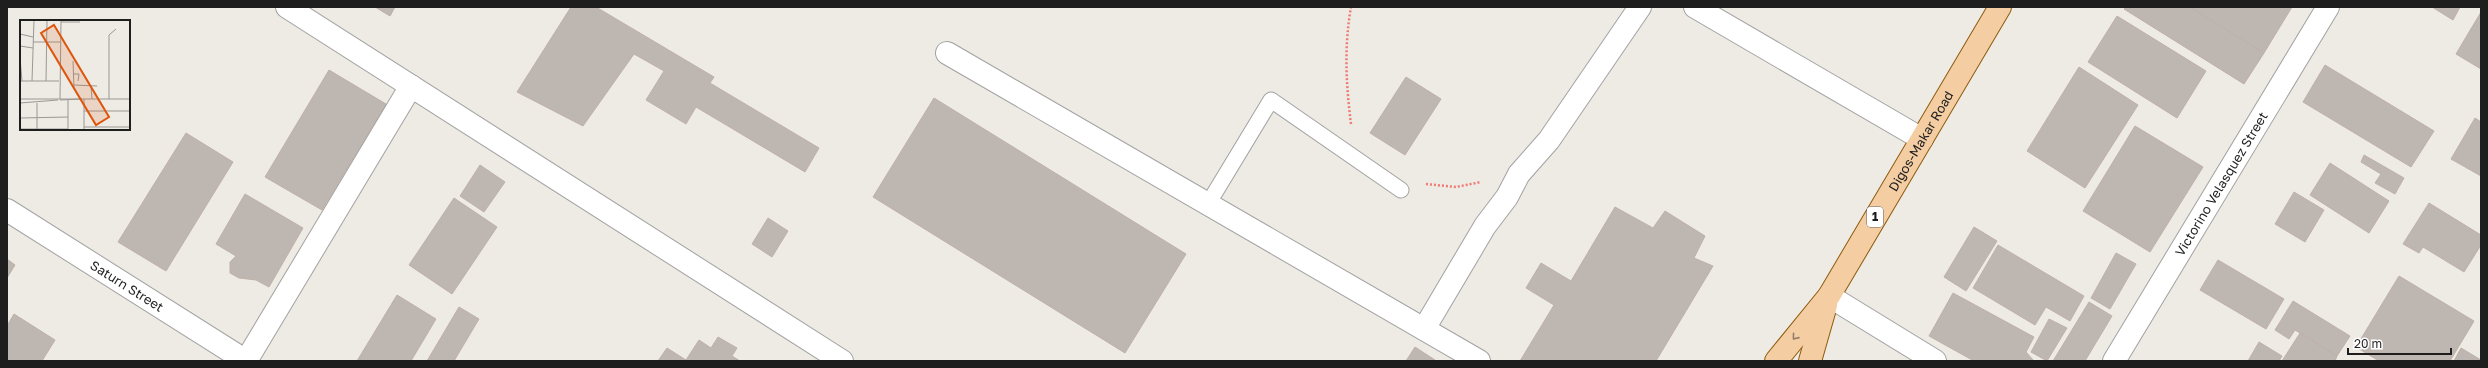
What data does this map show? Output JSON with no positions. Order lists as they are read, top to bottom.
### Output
{
  "streets": {
    "main road": ["Digos-Makar Road", "1"],
    "street": ["Victorino Velasquez Street", "Saturn Street"]
  },
  "scale_bar": "20 m"
}
